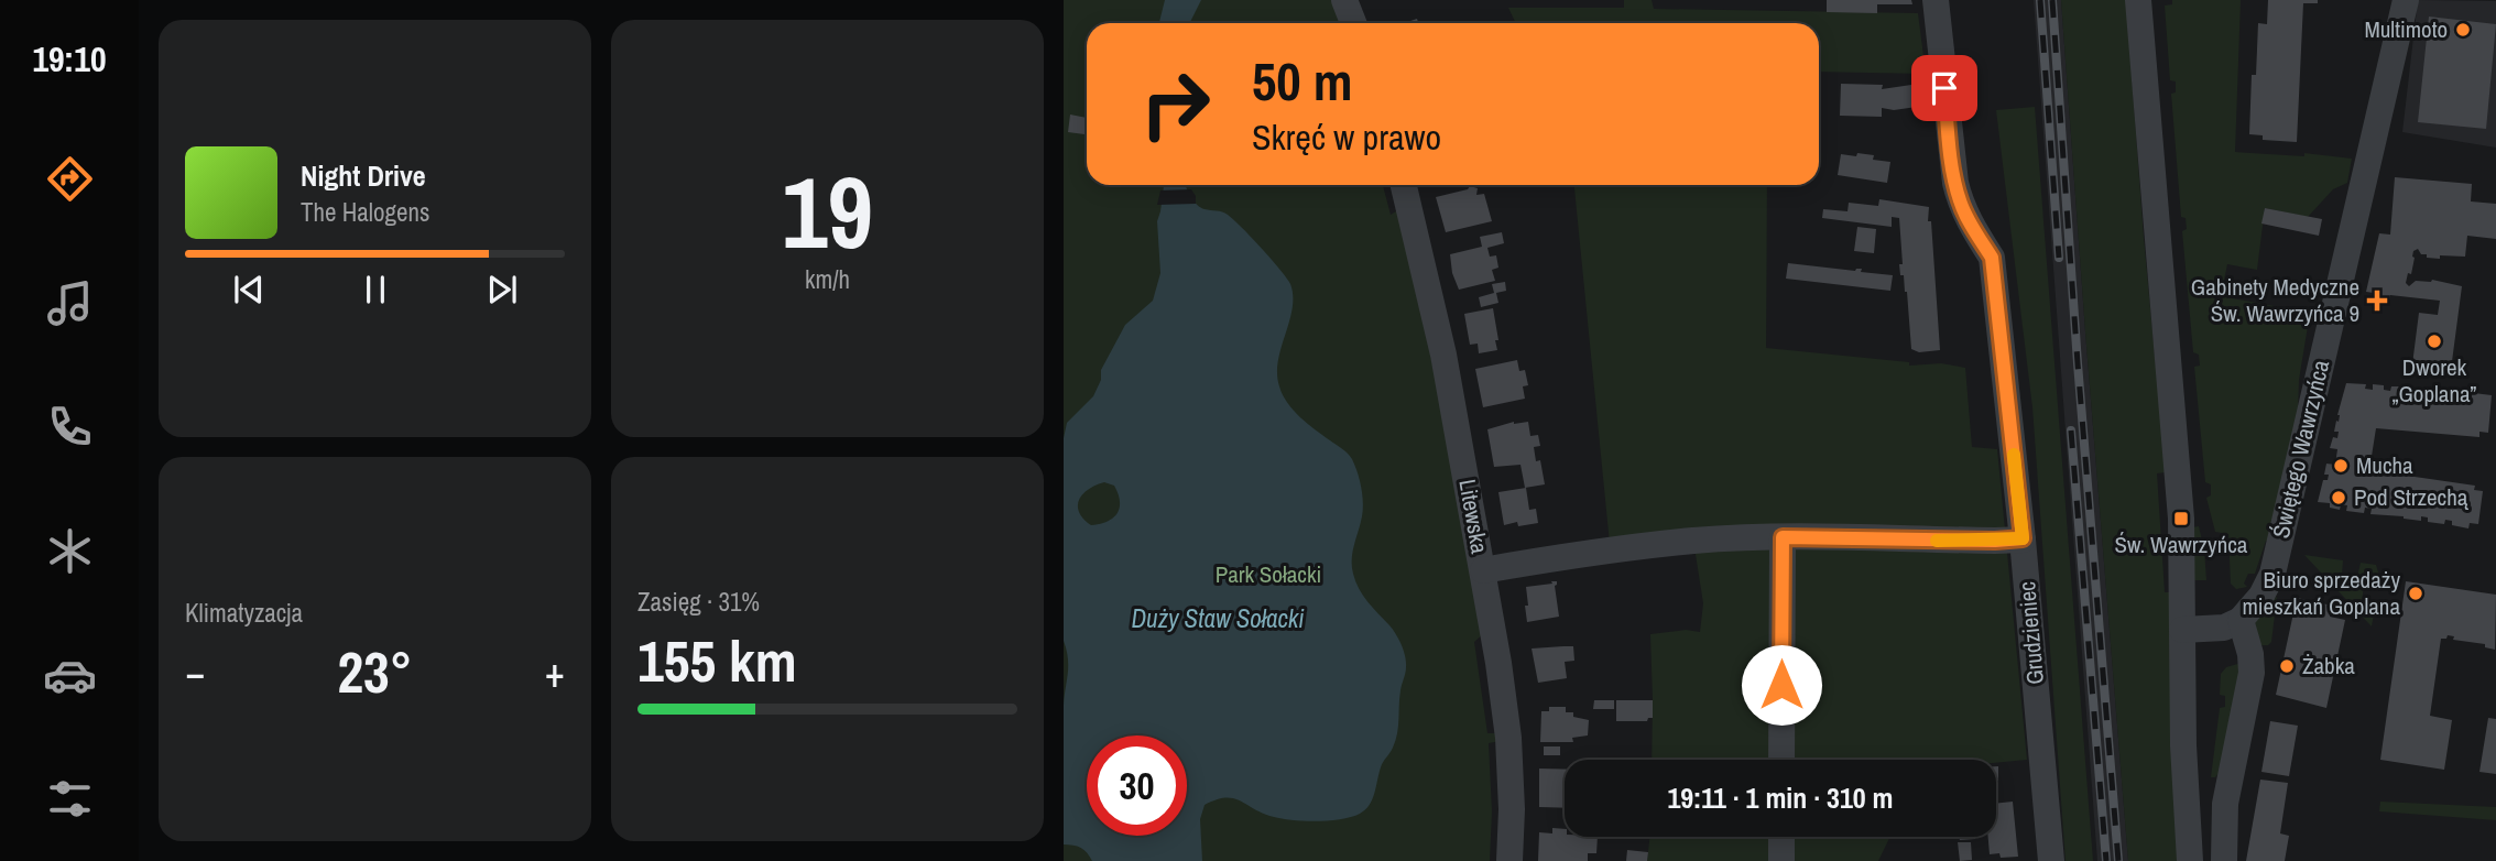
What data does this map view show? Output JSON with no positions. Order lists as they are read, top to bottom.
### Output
{
  "streets": {
    "street": ["Świętego Wawrzyńca", "Litewska", "Grudzieniec"]
  },
  "water": ["Duży Staw Sołacki"],
  "parks": ["Park Sołacki"],
  "places": {
    "other": [
      "Multimoto",
      "Dworek „Goplana”",
      "Mucha",
      "Pod Strzechą",
      "Biuro sprzedaży mieszkań Goplana",
      "Żabka"
    ],
    "health": ["Gabinety Medyczne Św. Wawrzyńca 9"],
    "transit": ["Św. Wawrzyńca"]
  },
  "page": {
    "tabs": "19:10",
    "tile": [
      ["19", "km/h"],
      "Klimatyzacja",
      ["Zasięg · 31%", "155 km"]
    ],
    "turn": ["50 m", "Skręć w prawo"],
    "song": ["Night Drive", "The Halogens"],
    "heat": ["−", "23°", "+"],
    "limit": "30",
    "trip": "19:11 · 1 min · 310 m"
  }
}
